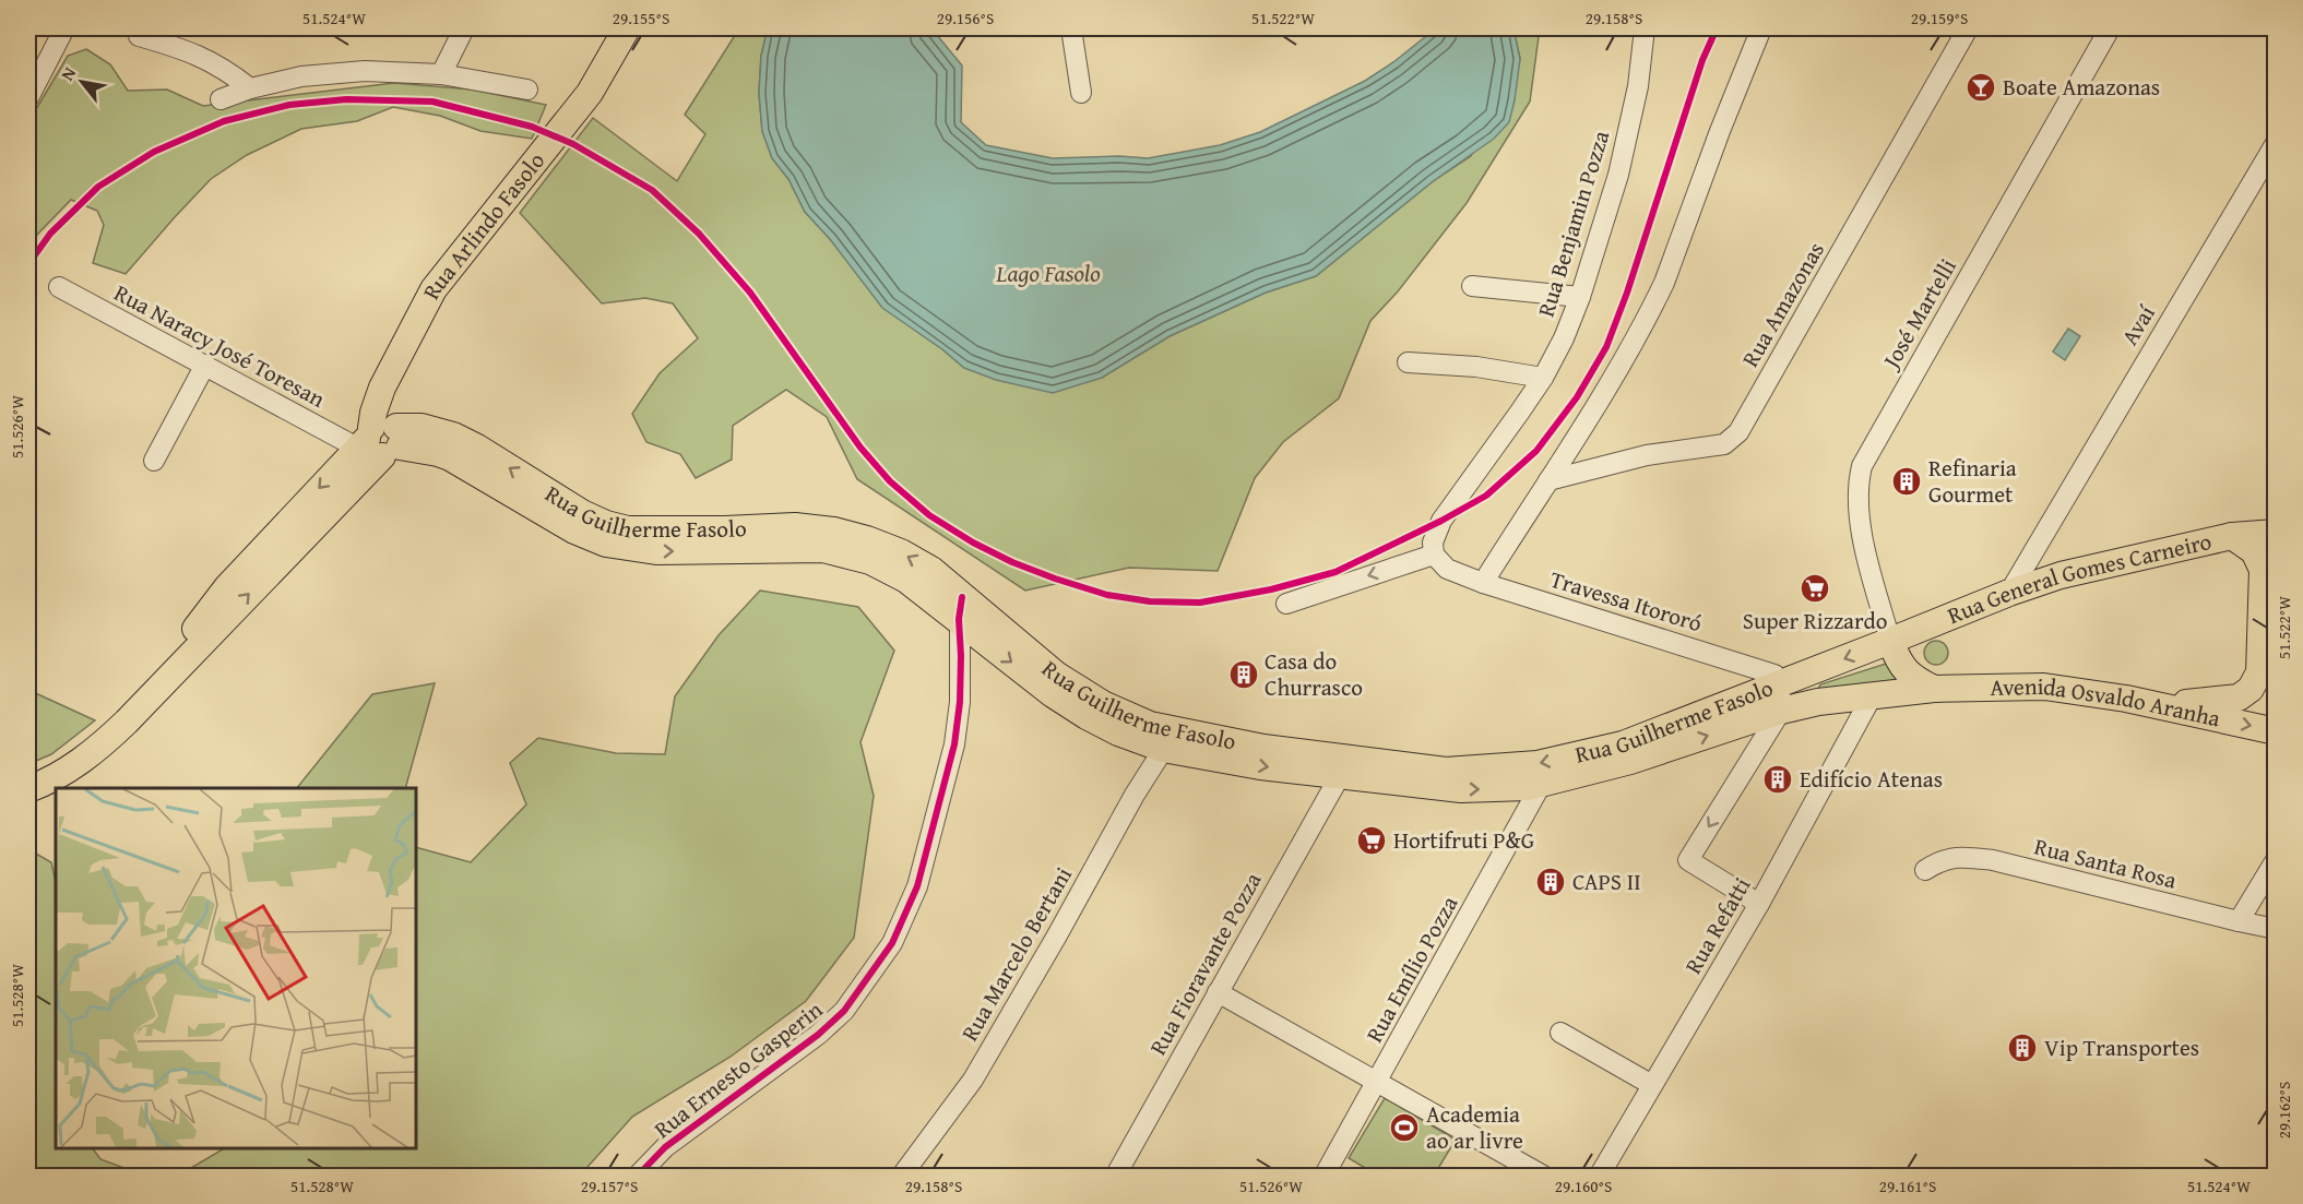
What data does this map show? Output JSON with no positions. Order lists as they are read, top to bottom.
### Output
{
  "streets": {
    "main road": [
      "Rua Arlindo Fasolo",
      "Rua Guilherme Fasolo",
      "Rua General Gomes Carneiro",
      "Avenida Osvaldo Aranha"
    ],
    "street": [
      "Rua Benjamin Pozza",
      "Rua Amazonas",
      "José Martelli",
      "Avaí",
      "Rua Naracy José Toresan",
      "Travessa Itororó",
      "Rua Santa Rosa",
      "Rua Refatti",
      "Rua Marcelo Bertani",
      "Rua Fioravante Pozza",
      "Rua Emílio Pozza",
      "Rua Ernesto Gasperin"
    ]
  },
  "crossings": [
    ["Rua Benjamin Pozza", "Travessa Itororó"],
    ["Rua Arlindo Fasolo", "Rua Naracy José Toresan"],
    ["Rua Arlindo Fasolo", "Rua Guilherme Fasolo"],
    ["José Martelli", "Rua Guilherme Fasolo"],
    ["Avaí", "Rua General Gomes Carneiro"],
    ["Rua Naracy José Toresan", "Rua Guilherme Fasolo"],
    ["Rua Guilherme Fasolo", "Rua General Gomes Carneiro"],
    ["Rua Guilherme Fasolo", "Travessa Itororó"],
    ["Rua Guilherme Fasolo", "Avenida Osvaldo Aranha"],
    ["Rua Guilherme Fasolo", "Rua Refatti"],
    ["Rua Guilherme Fasolo", "Rua Marcelo Bertani"],
    ["Rua Guilherme Fasolo", "Rua Fioravante Pozza"],
    ["Rua Guilherme Fasolo", "Rua Emílio Pozza"],
    ["Rua Guilherme Fasolo", "Rua Ernesto Gasperin"]
  ],
  "water": ["Lago Fasolo"],
  "places": {
    "bar": ["Boate Amazonas"],
    "building": [
      "Refinaria Gourmet",
      "Casa do Churrasco",
      "Edifício Atenas",
      "CAPS II",
      "Vip Transportes"
    ],
    "supermarket": ["Super Rizzardo", "Hortifruti P&G"],
    "sports": ["Academia ao ar livre"]
  },
  "north": "top left",
  "coordinates": [
    "51.524°W",
    "29.155°S",
    "29.156°S",
    "51.522°W",
    "29.158°S",
    "29.159°S",
    "51.526°W",
    "51.528°W",
    "29.162°S",
    "29.157°S",
    "29.160°S",
    "29.161°S"
  ]
}
